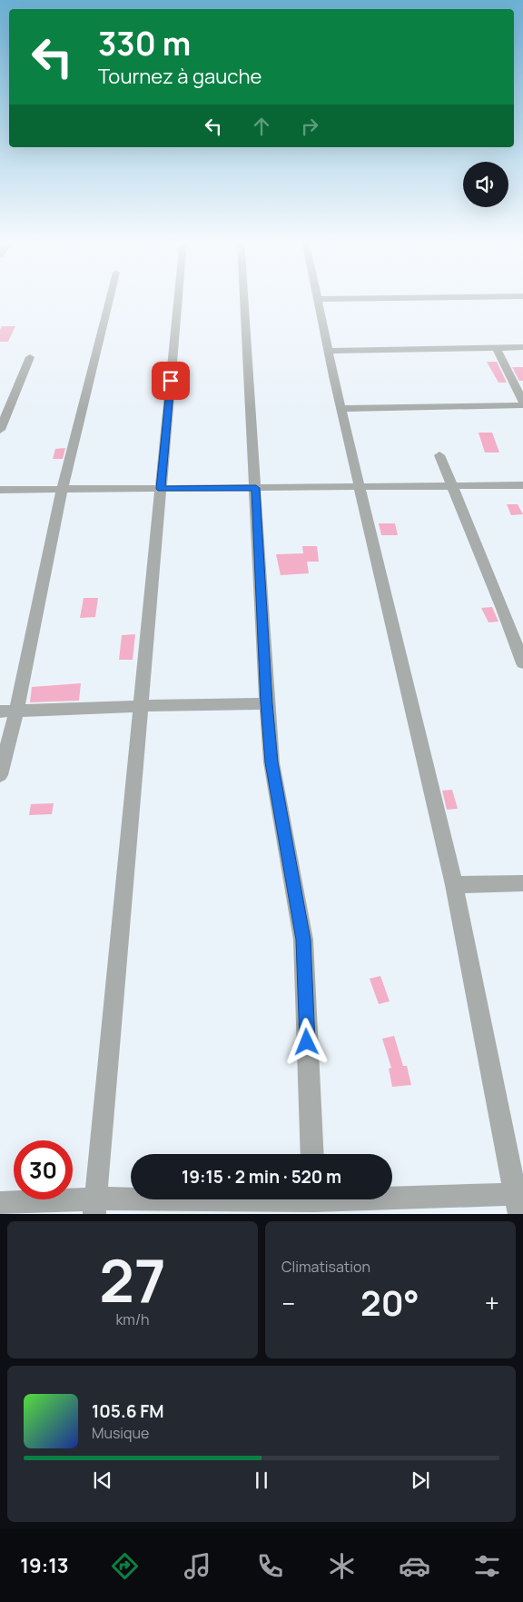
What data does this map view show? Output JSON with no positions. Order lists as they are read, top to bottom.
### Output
{
  "page": {
    "turn": ["330 m", "Tournez à gauche"],
    "limit": "30",
    "trip": "19:15 · 2 min · 520 m",
    "tile": [
      ["27", "km/h"],
      "Climatisation"
    ],
    "heat": ["−", "20°", "+"],
    "song": ["105.6 FM", "Musique"],
    "tabs": "19:13"
  }
}
